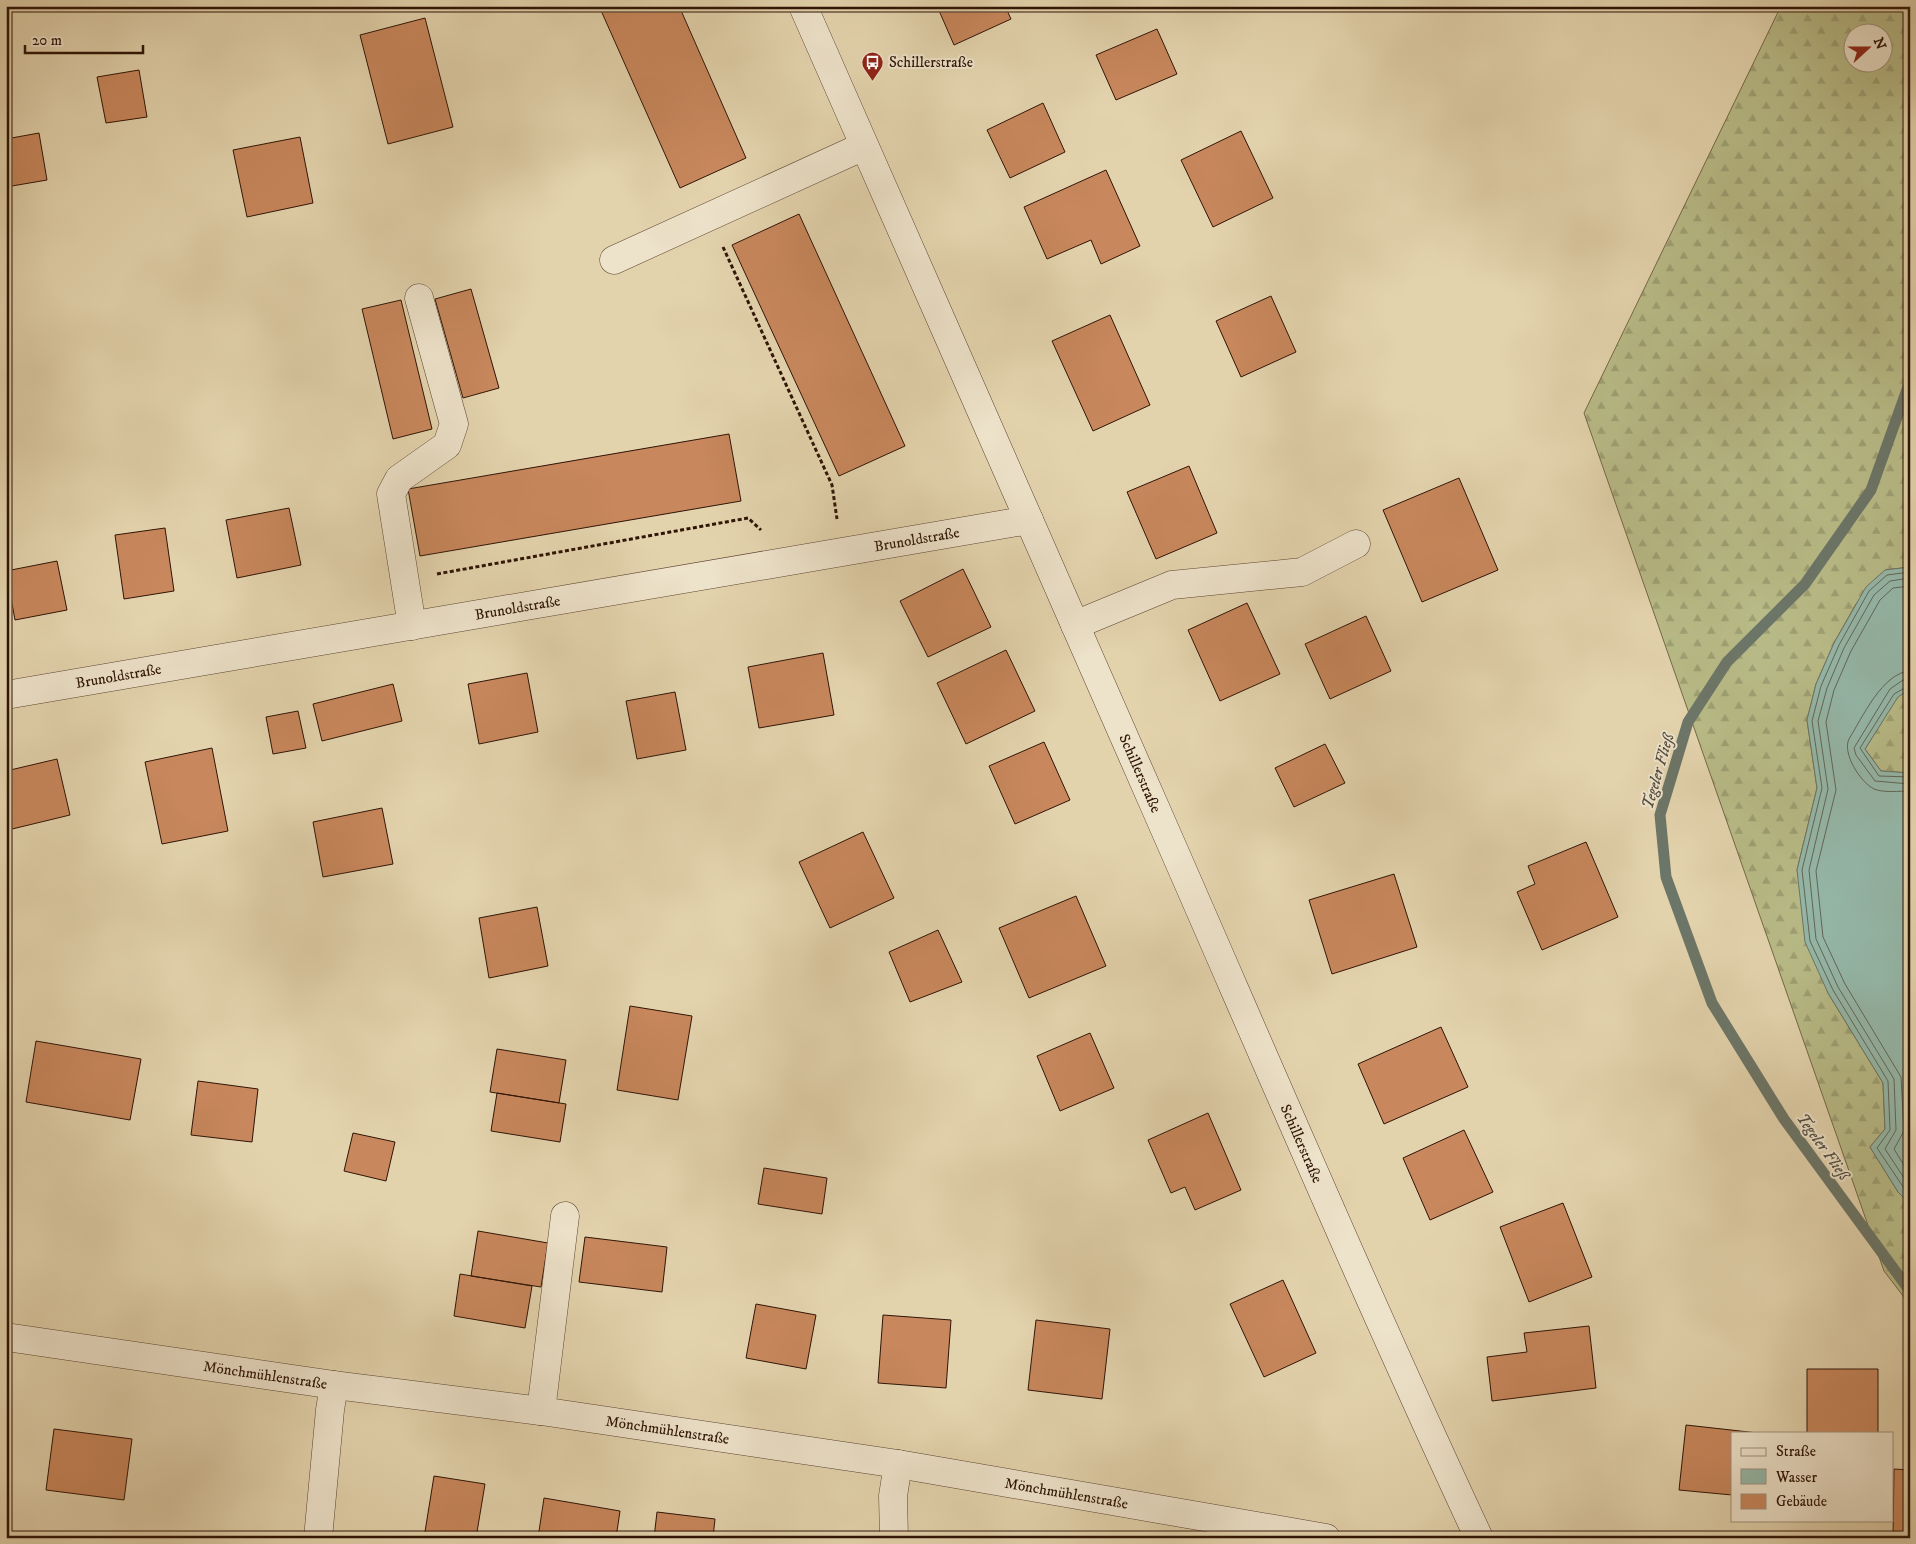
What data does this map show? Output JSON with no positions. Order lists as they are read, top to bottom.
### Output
{
  "streets": {
    "street": ["Brunoldstraße", "Schillerstraße", "Mönchmühlenstraße"]
  },
  "crossings": [
    ["Brunoldstraße", "Schillerstraße"]
  ],
  "water": ["Tegeler Fließ"],
  "places": {
    "bus stop": ["Schillerstraße"]
  },
  "legend": ["Straße", "Wasser", "Gebäude"],
  "scale_bar": "20 m",
  "north": "right"
}
